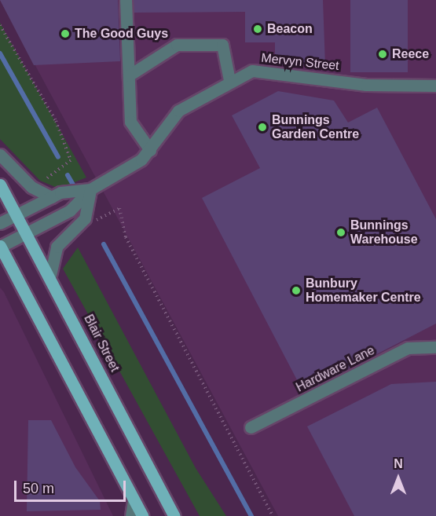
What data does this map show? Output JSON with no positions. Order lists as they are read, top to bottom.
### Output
{
  "streets": {
    "main road": ["Blair Street"],
    "street": ["Mervyn Street", "Hardware Lane"]
  },
  "crossings": [
    ["Mervyn Street", "Blair Street"]
  ],
  "places": [
    "Beacon",
    "The Good Guys",
    "Reece",
    "Bunnings Garden Centre",
    "Bunnings Warehouse",
    "Bunbury Homemaker Centre"
  ],
  "scale_bar": "50 m",
  "north": "top"
}
